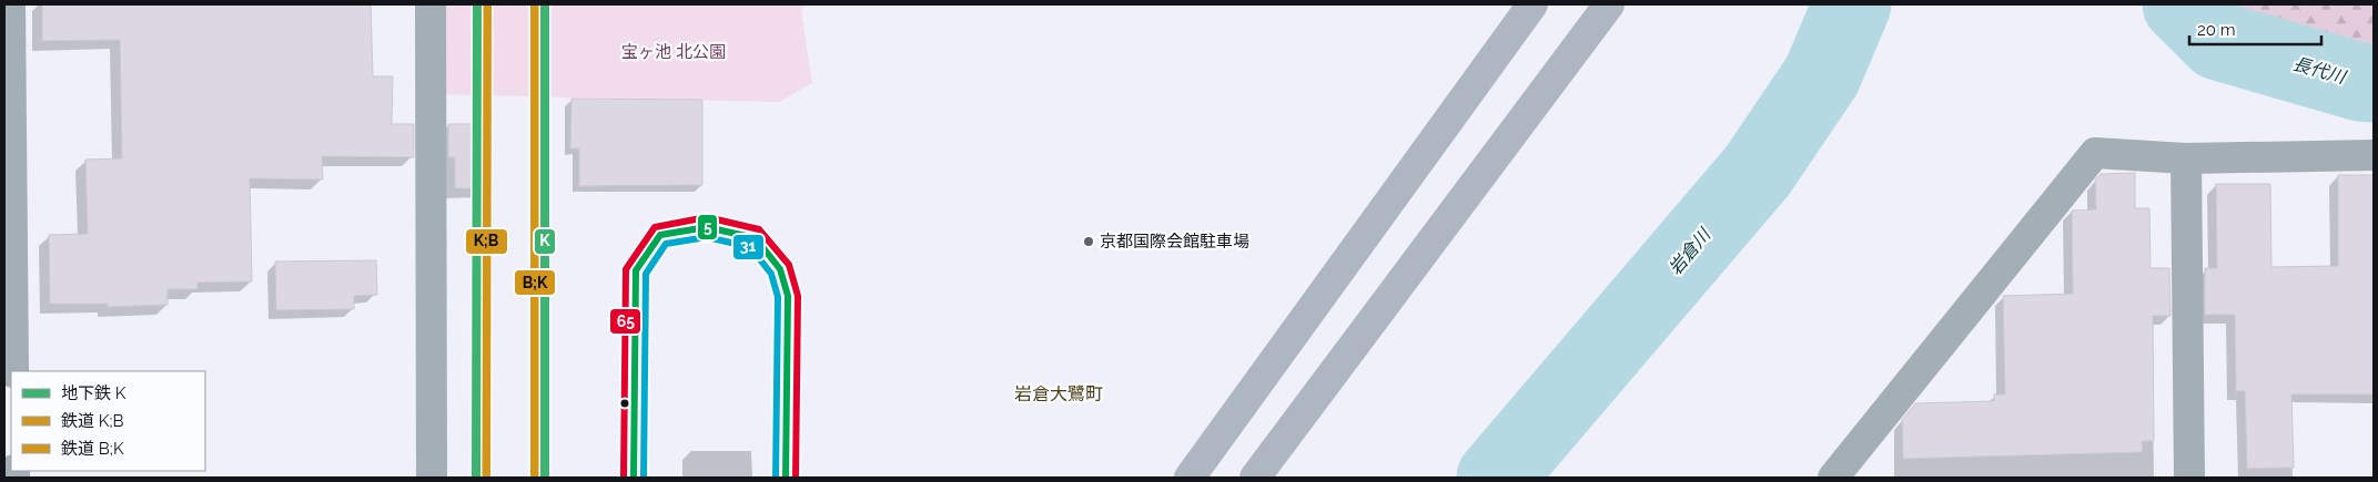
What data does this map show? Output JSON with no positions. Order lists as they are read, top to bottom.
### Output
{
  "districts": ["岩倉大鷺町"],
  "water": ["長代川", "岩倉川"],
  "parks": ["宝ヶ池 北公園"],
  "places": ["京都国際会館駐車場"],
  "lines": [
    "metro line K",
    "rail line K;B",
    "rail line B;K",
    "transit line 65",
    "transit line 5",
    "transit line 31"
  ],
  "legend": ["地下鉄 K", "鉄道 K;B", "鉄道 B;K"],
  "scale_bar": "20 m"
}
